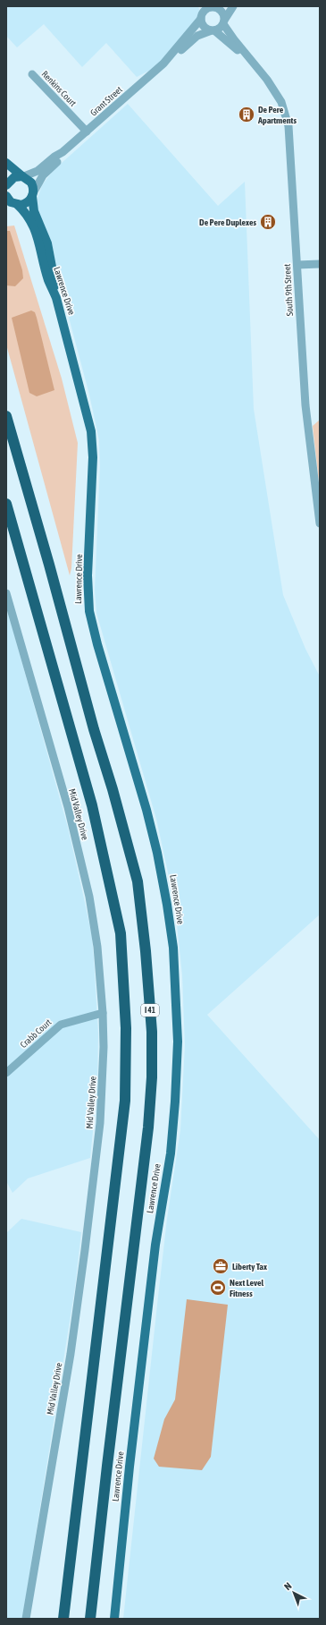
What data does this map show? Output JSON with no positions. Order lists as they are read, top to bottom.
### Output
{
  "streets": {
    "highway": ["I 41"],
    "main road": ["Lawrence Drive"],
    "street": [
      "Renkins Court",
      "Grant Street",
      "South 9th Street",
      "Mid Valley Drive",
      "Crabb Court"
    ]
  },
  "crossings": [
    ["Renkins Court", "Grant Street"],
    ["Grant Street", "South 9th Street"],
    ["Mid Valley Drive", "Crabb Court"]
  ],
  "places": {
    "building": ["De Pere Apartments", "De Pere Duplexes"],
    "office": ["Liberty Tax"],
    "sports": ["Next Level Fitness"]
  },
  "north": "top left"
}
